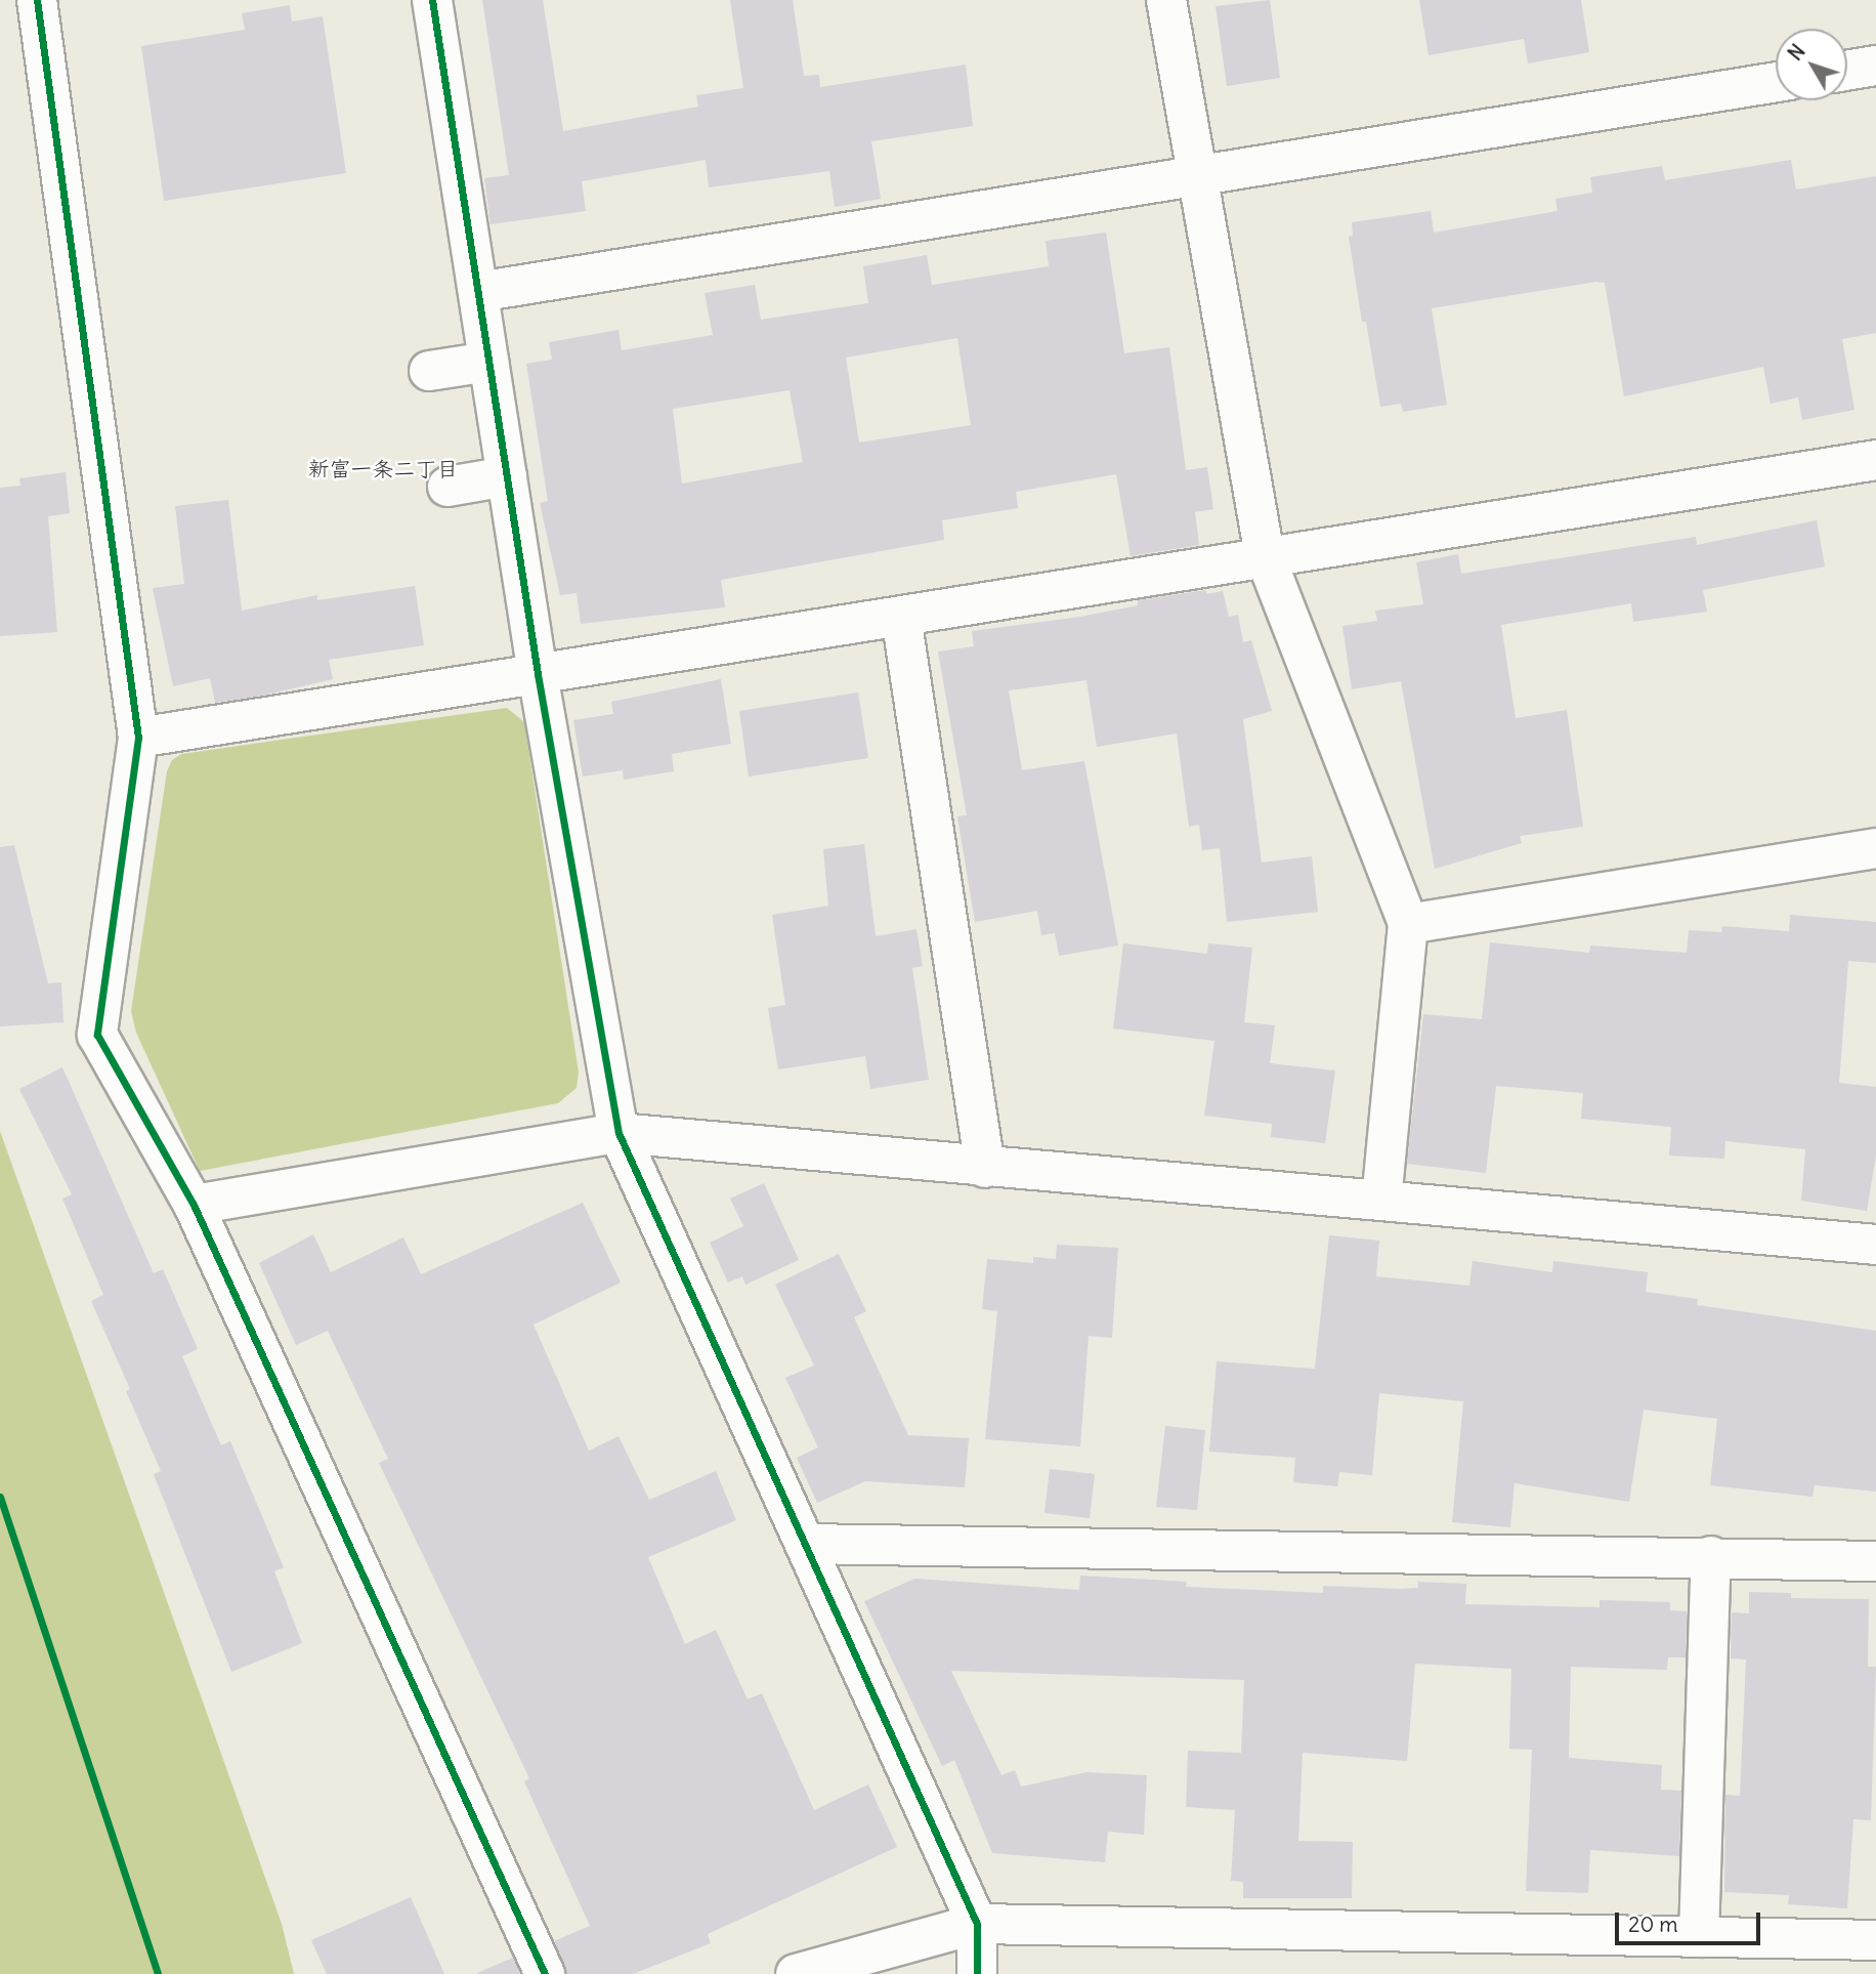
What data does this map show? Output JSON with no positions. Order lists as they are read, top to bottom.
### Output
{
  "districts": ["新富一条二丁目"],
  "scale_bar": "20 m",
  "north": "top left"
}
